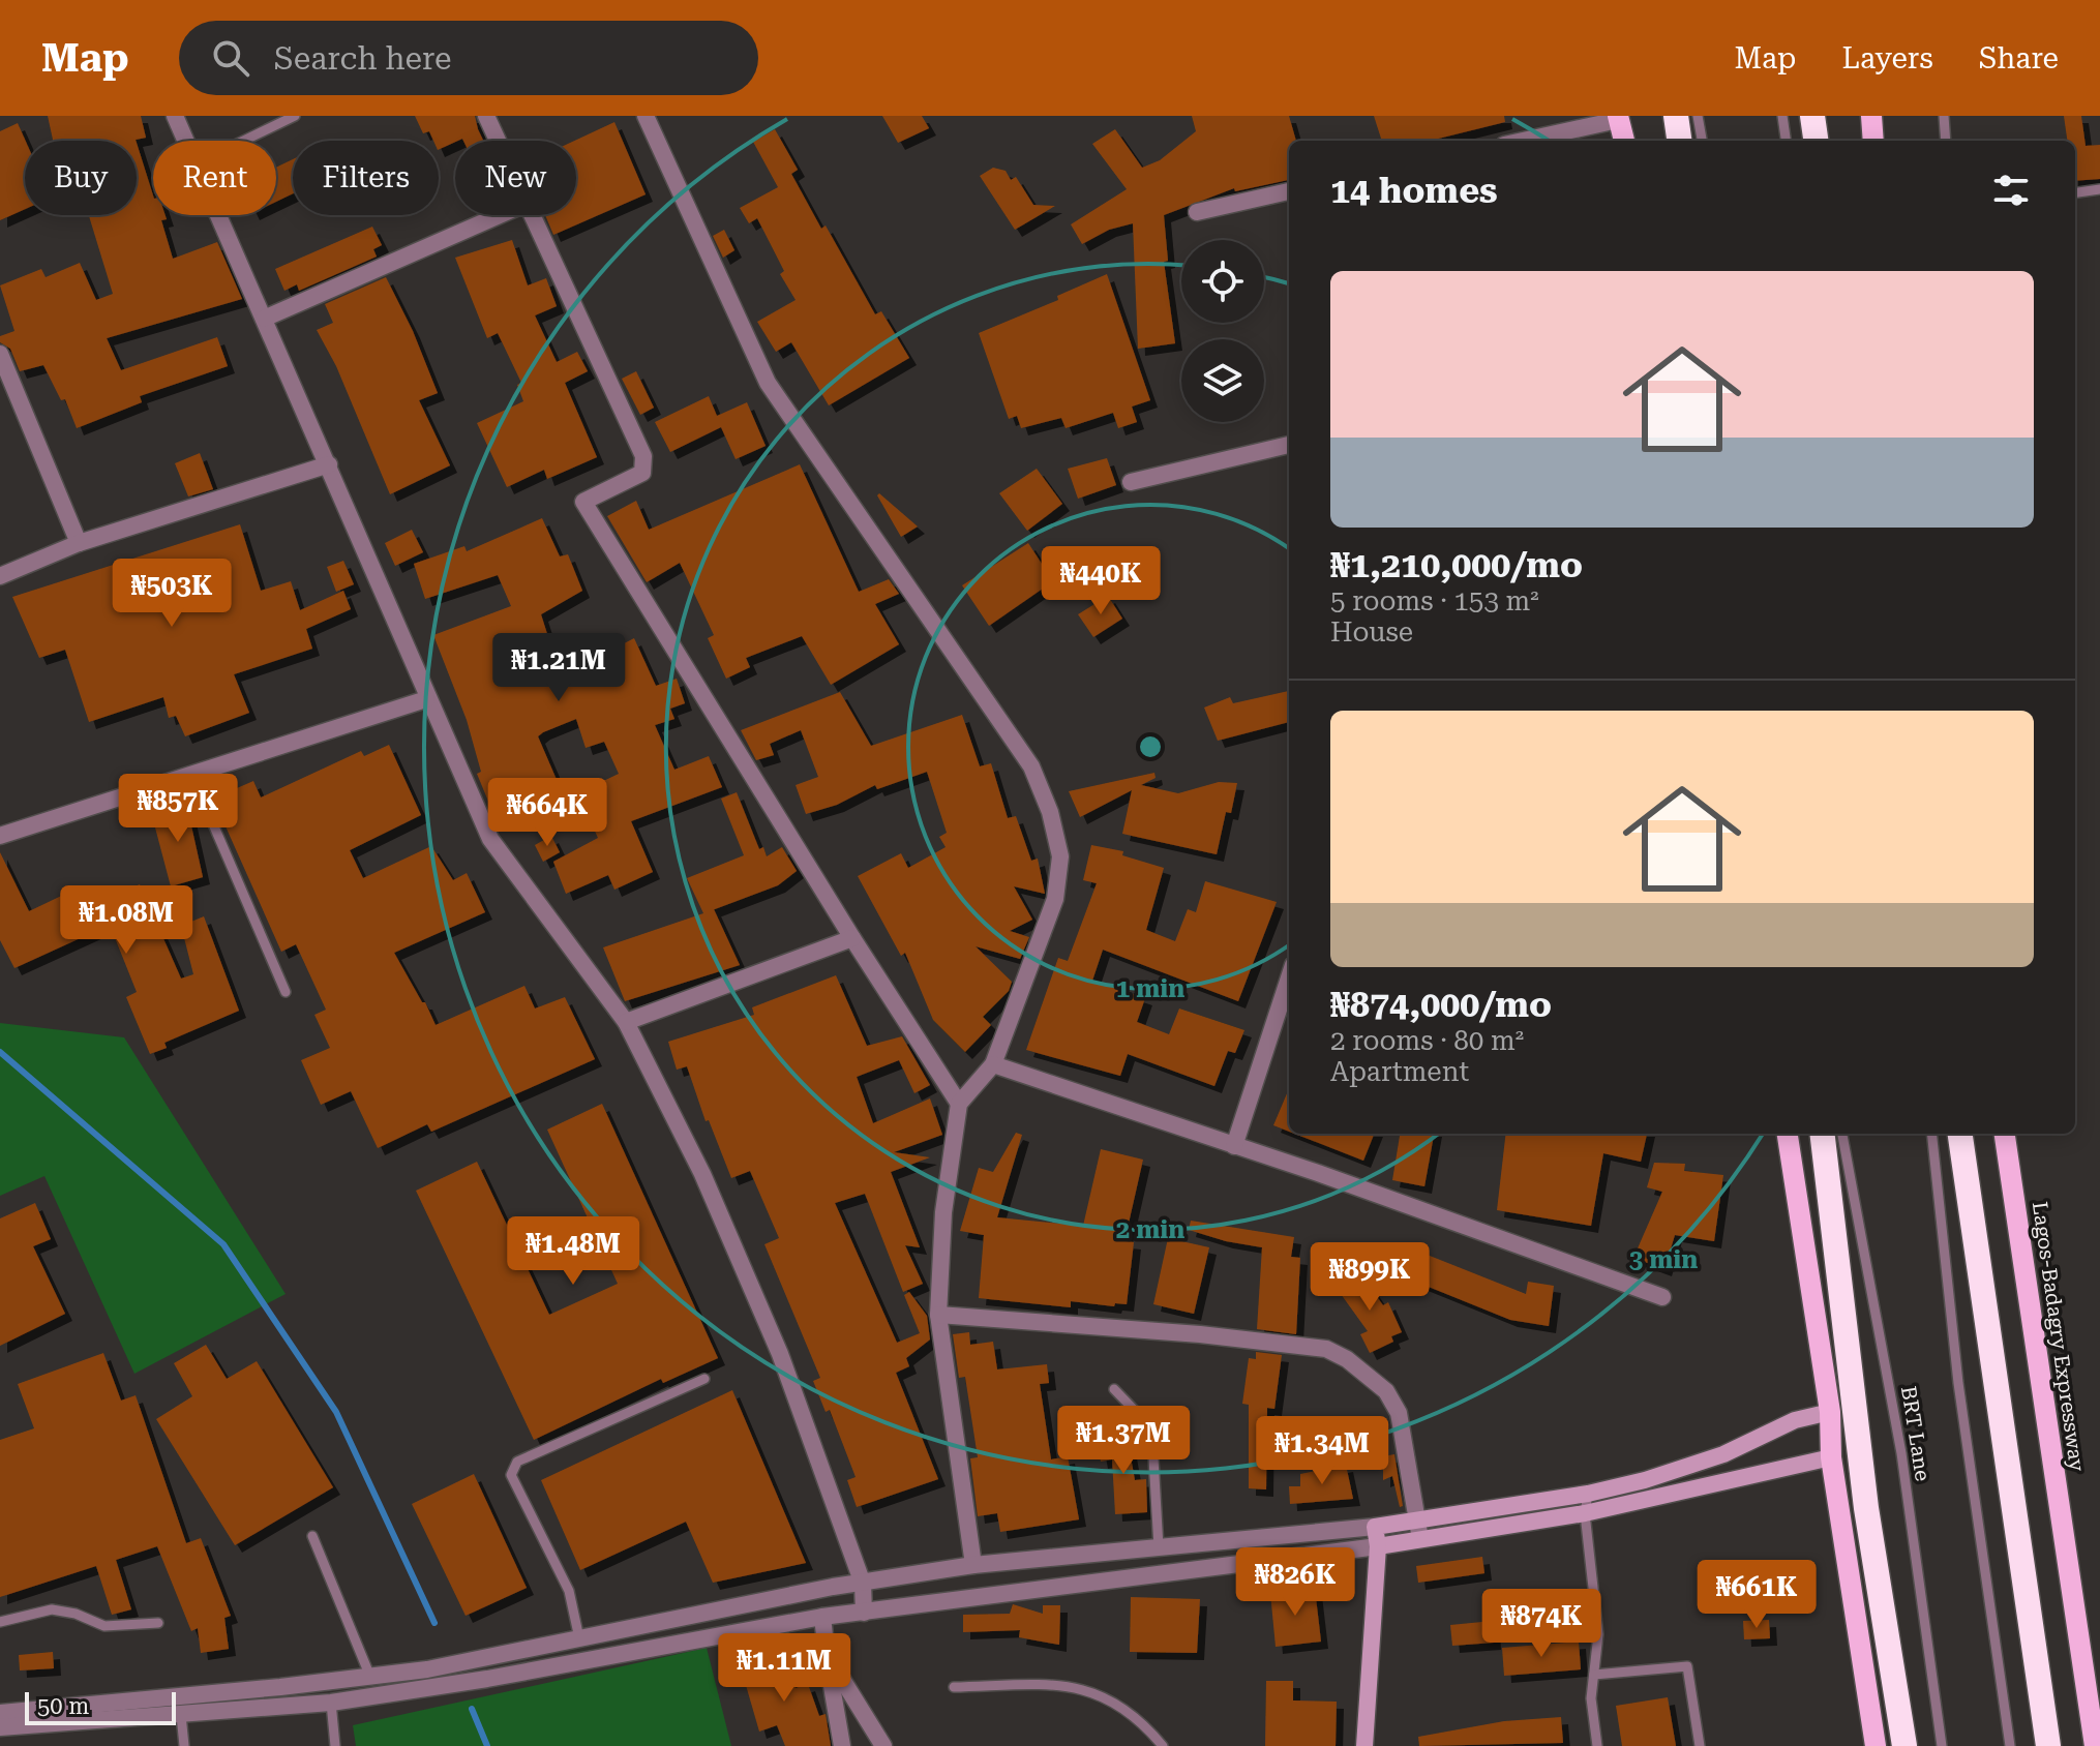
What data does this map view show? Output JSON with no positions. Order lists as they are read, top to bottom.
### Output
{
  "streets": {
    "main road": ["Lagos-Badagry Expressway"],
    "lane": ["BRT Lane"]
  },
  "scale_bar": "50 m",
  "page": {
    "header": "Map",
    "search": "Search here",
    "nav": ["Map", "Layers", "Share"],
    "chip": [
      "Buy",
      "Rent",
      "Filters",
      "New"
    ],
    "heading": "14 homes",
    "list": [
      {
        "name": "₦1,210,000/mo",
        "note": "5 rooms · 153 m² · House"
      },
      {
        "name": "₦874,000/mo",
        "note": "2 rooms · 80 m² · Apartment"
      }
    ],
    "price": [
      "₦440K",
      "₦503K",
      "₦1.21M",
      "₦857K",
      "₦664K",
      "₦1.08M",
      "₦1.48M",
      "₦899K",
      "₦1.37M",
      "₦1.34M",
      "₦826K",
      "₦661K",
      "₦874K",
      "₦1.11M"
    ],
    "scale": "50 m"
  },
  "rings": ["1 min", "2 min", "3 min"]
}
